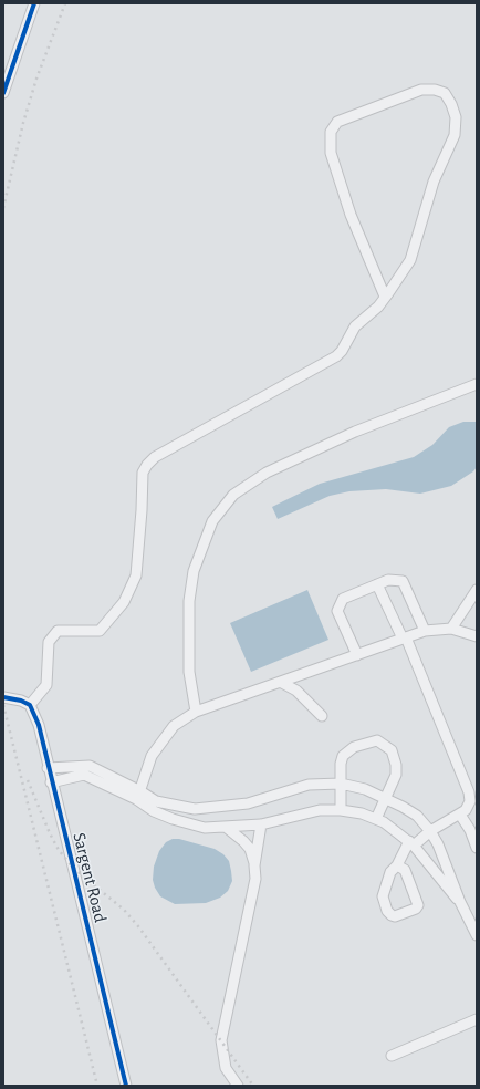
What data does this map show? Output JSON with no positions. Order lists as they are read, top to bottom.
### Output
{
  "streets": {
    "street": ["Sargent Road"]
  }
}
